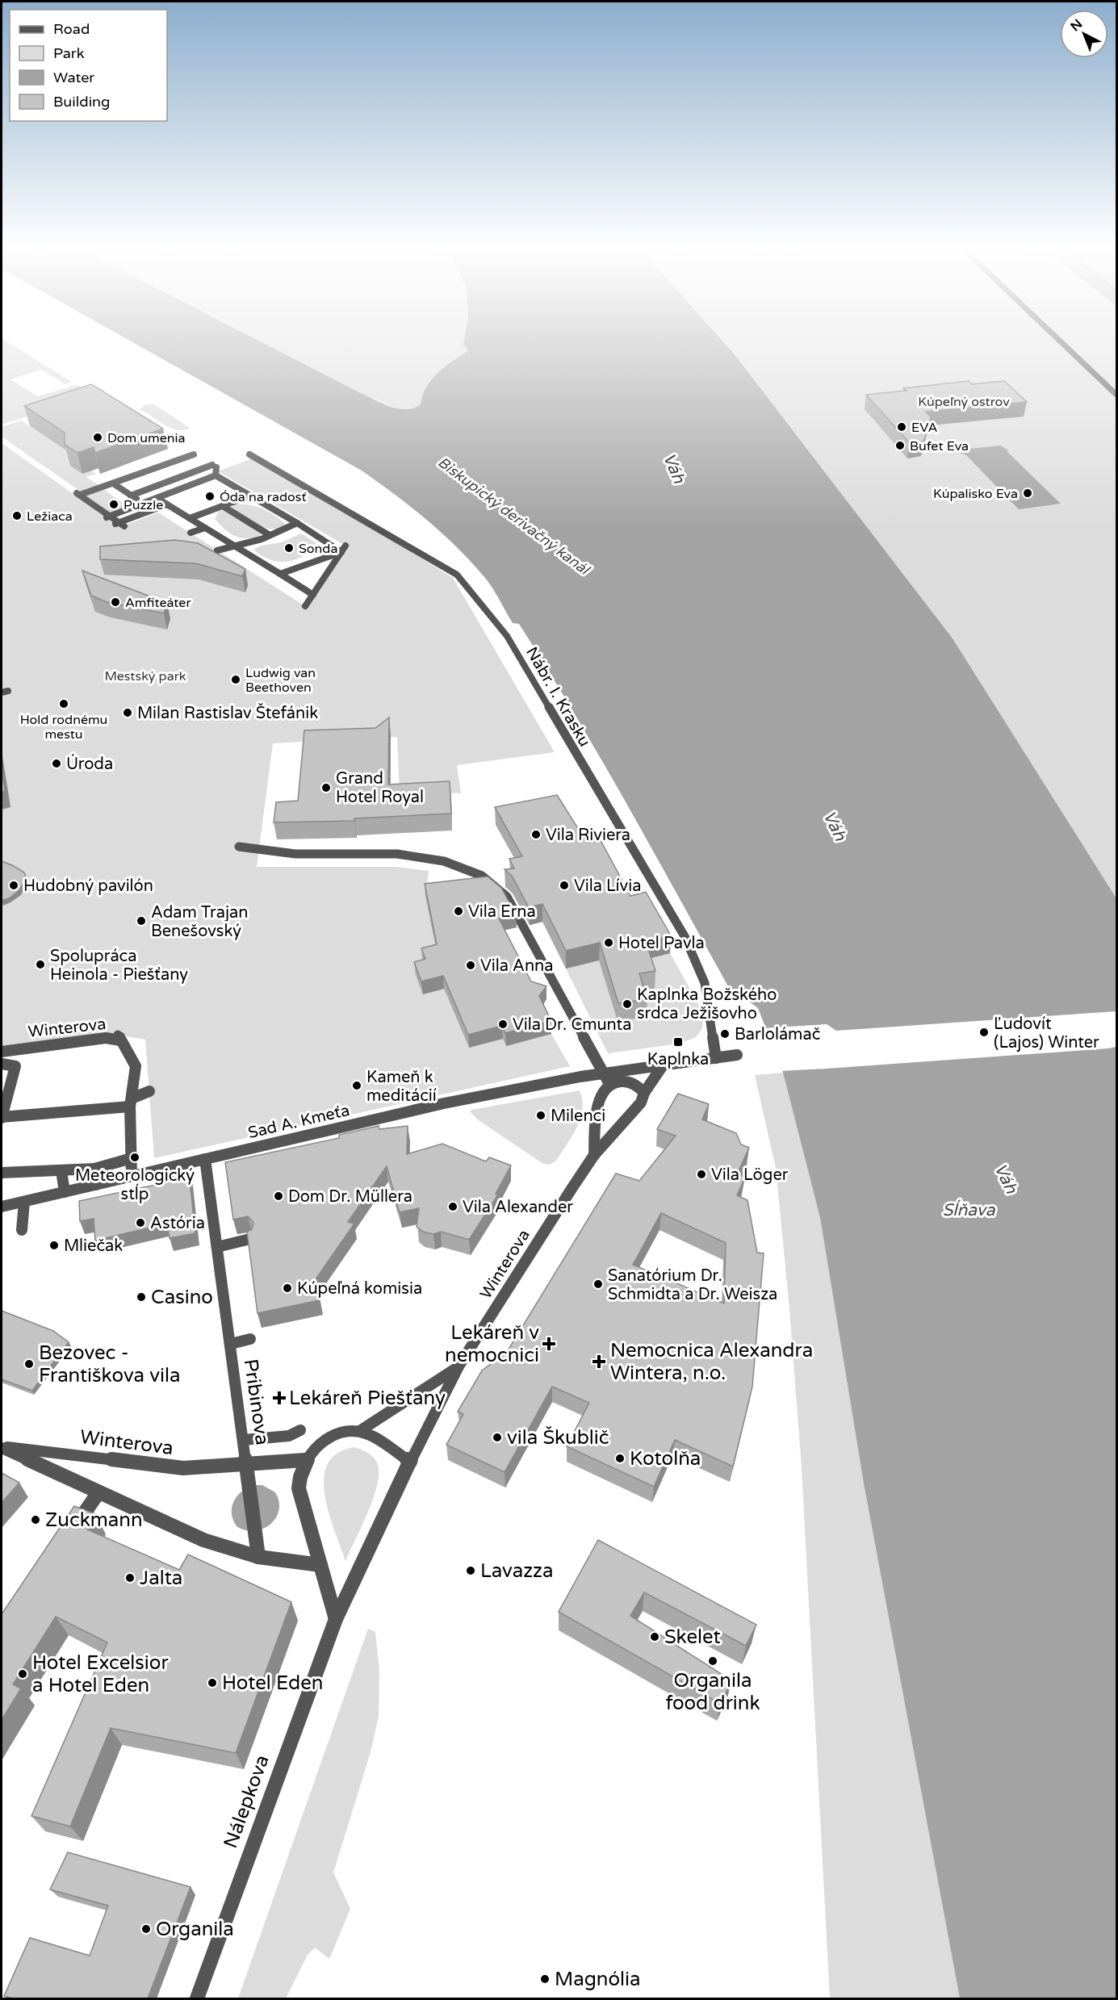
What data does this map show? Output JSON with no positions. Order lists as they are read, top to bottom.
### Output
{
  "streets": {
    "street": [
      "Nábr. I. Krasku",
      "Winterova",
      "Sad A. Kmeťa",
      "Pribinova",
      "Nálepkova"
    ]
  },
  "crossings": [
    ["Nábr. I. Krasku", "Sad A. Kmeťa"],
    ["Winterova", "Sad A. Kmeťa"],
    ["Winterova", "Pribinova"],
    ["Winterova", "Nálepkova"],
    ["Sad A. Kmeťa", "Pribinova"]
  ],
  "water": ["Váh", "Biskupický derivačný kanál", "Sĺňava"],
  "parks": ["Kúpeľný ostrov", "Mestský park"],
  "places": {
    "other": [
      "EVA",
      "Dom umenia",
      "Bufet Eva",
      "Kúpalisko Eva",
      "Óda na radosť",
      "Puzzle",
      "Ležiaca",
      "Sonda",
      "Amfiteáter",
      "Ludwig van Beethoven",
      "Hold rodnému mestu",
      "Milan Rastislav Štefánik",
      "Úroda",
      "Grand Hotel Royal",
      "Vila Riviera",
      "Hudobný pavilón",
      "Vila Lívia",
      "Vila Erna",
      "Adam Trajan Benešovský",
      "Hotel Pavla",
      "Spolupráca Heinola - Piešťany",
      "Vila Anna",
      "Kaplnka Božského srdca Ježišovho",
      "Vila Dr. Cmunta",
      "Ľudovít (Lajos) Winter",
      "Barlolámač",
      "Kameň k meditácií",
      "Milenci",
      "Meteorologický stĺp",
      "Vila Löger",
      "Dom Dr. Müllera",
      "Vila Alexander",
      "Astória",
      "Mliečak",
      "Sanatórium Dr. Schmidta a Dr. Weisza",
      "Kúpeľná komisia",
      "Casino",
      "Bezovec - Františkova vila",
      "vila Škublič",
      "Kotolňa",
      "Zuckmann",
      "Lavazza",
      "Jalta",
      "Skelet",
      "Organila food drink",
      "Hotel Excelsior a Hotel Eden",
      "Hotel Eden",
      "Organila",
      "Magnólia"
    ],
    "transit": ["Kaplnka"],
    "health": ["Lekáreň v nemocnici", "Nemocnica Alexandra Wintera, n.o.", "Lekáreň Piešťany"]
  },
  "legend": [
    "Road",
    "Park",
    "Water",
    "Building"
  ],
  "north": "top left"
}
